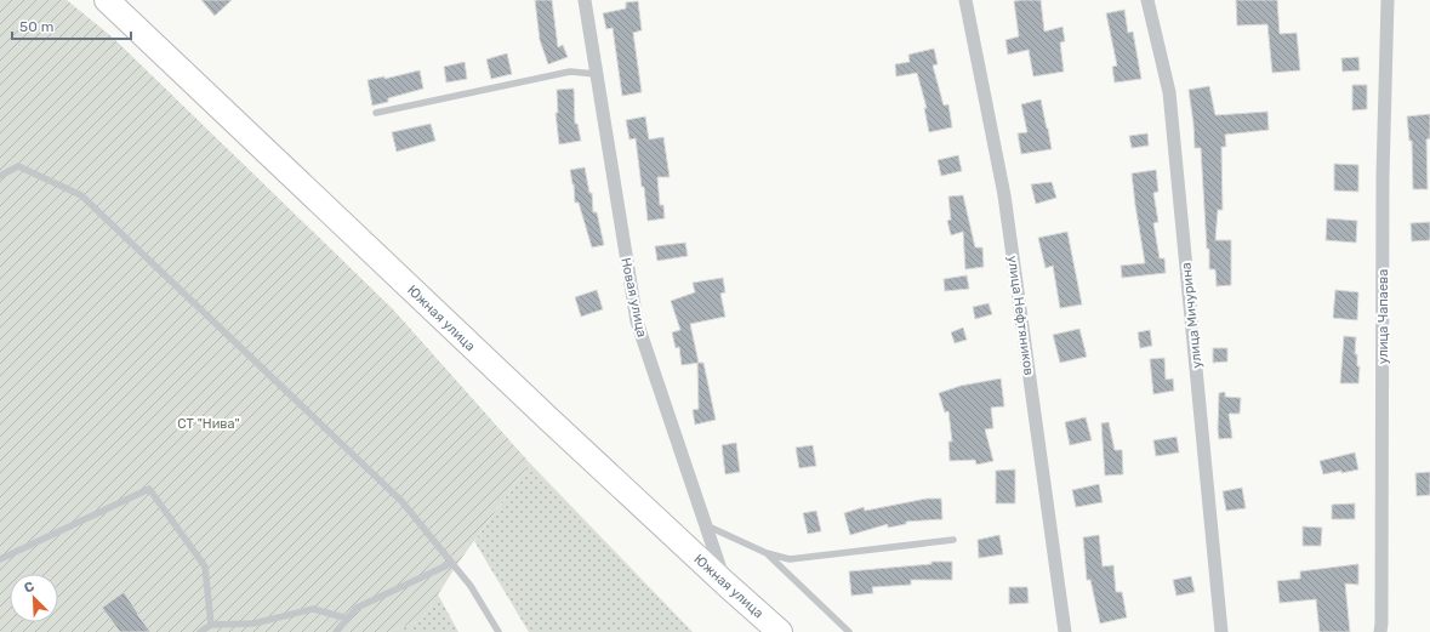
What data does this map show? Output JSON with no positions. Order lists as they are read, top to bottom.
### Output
{
  "streets": {
    "highway": ["Южная улица"],
    "street": [
      "Новая улица",
      "улица Нефтяников",
      "улица Мичурина",
      "улица Чапаева"
    ]
  },
  "crossings": [
    ["Новая улица", "Южная улица"]
  ],
  "parks": ["СТ \"Нива\""],
  "scale_bar": "50 m",
  "north": "top left"
}
